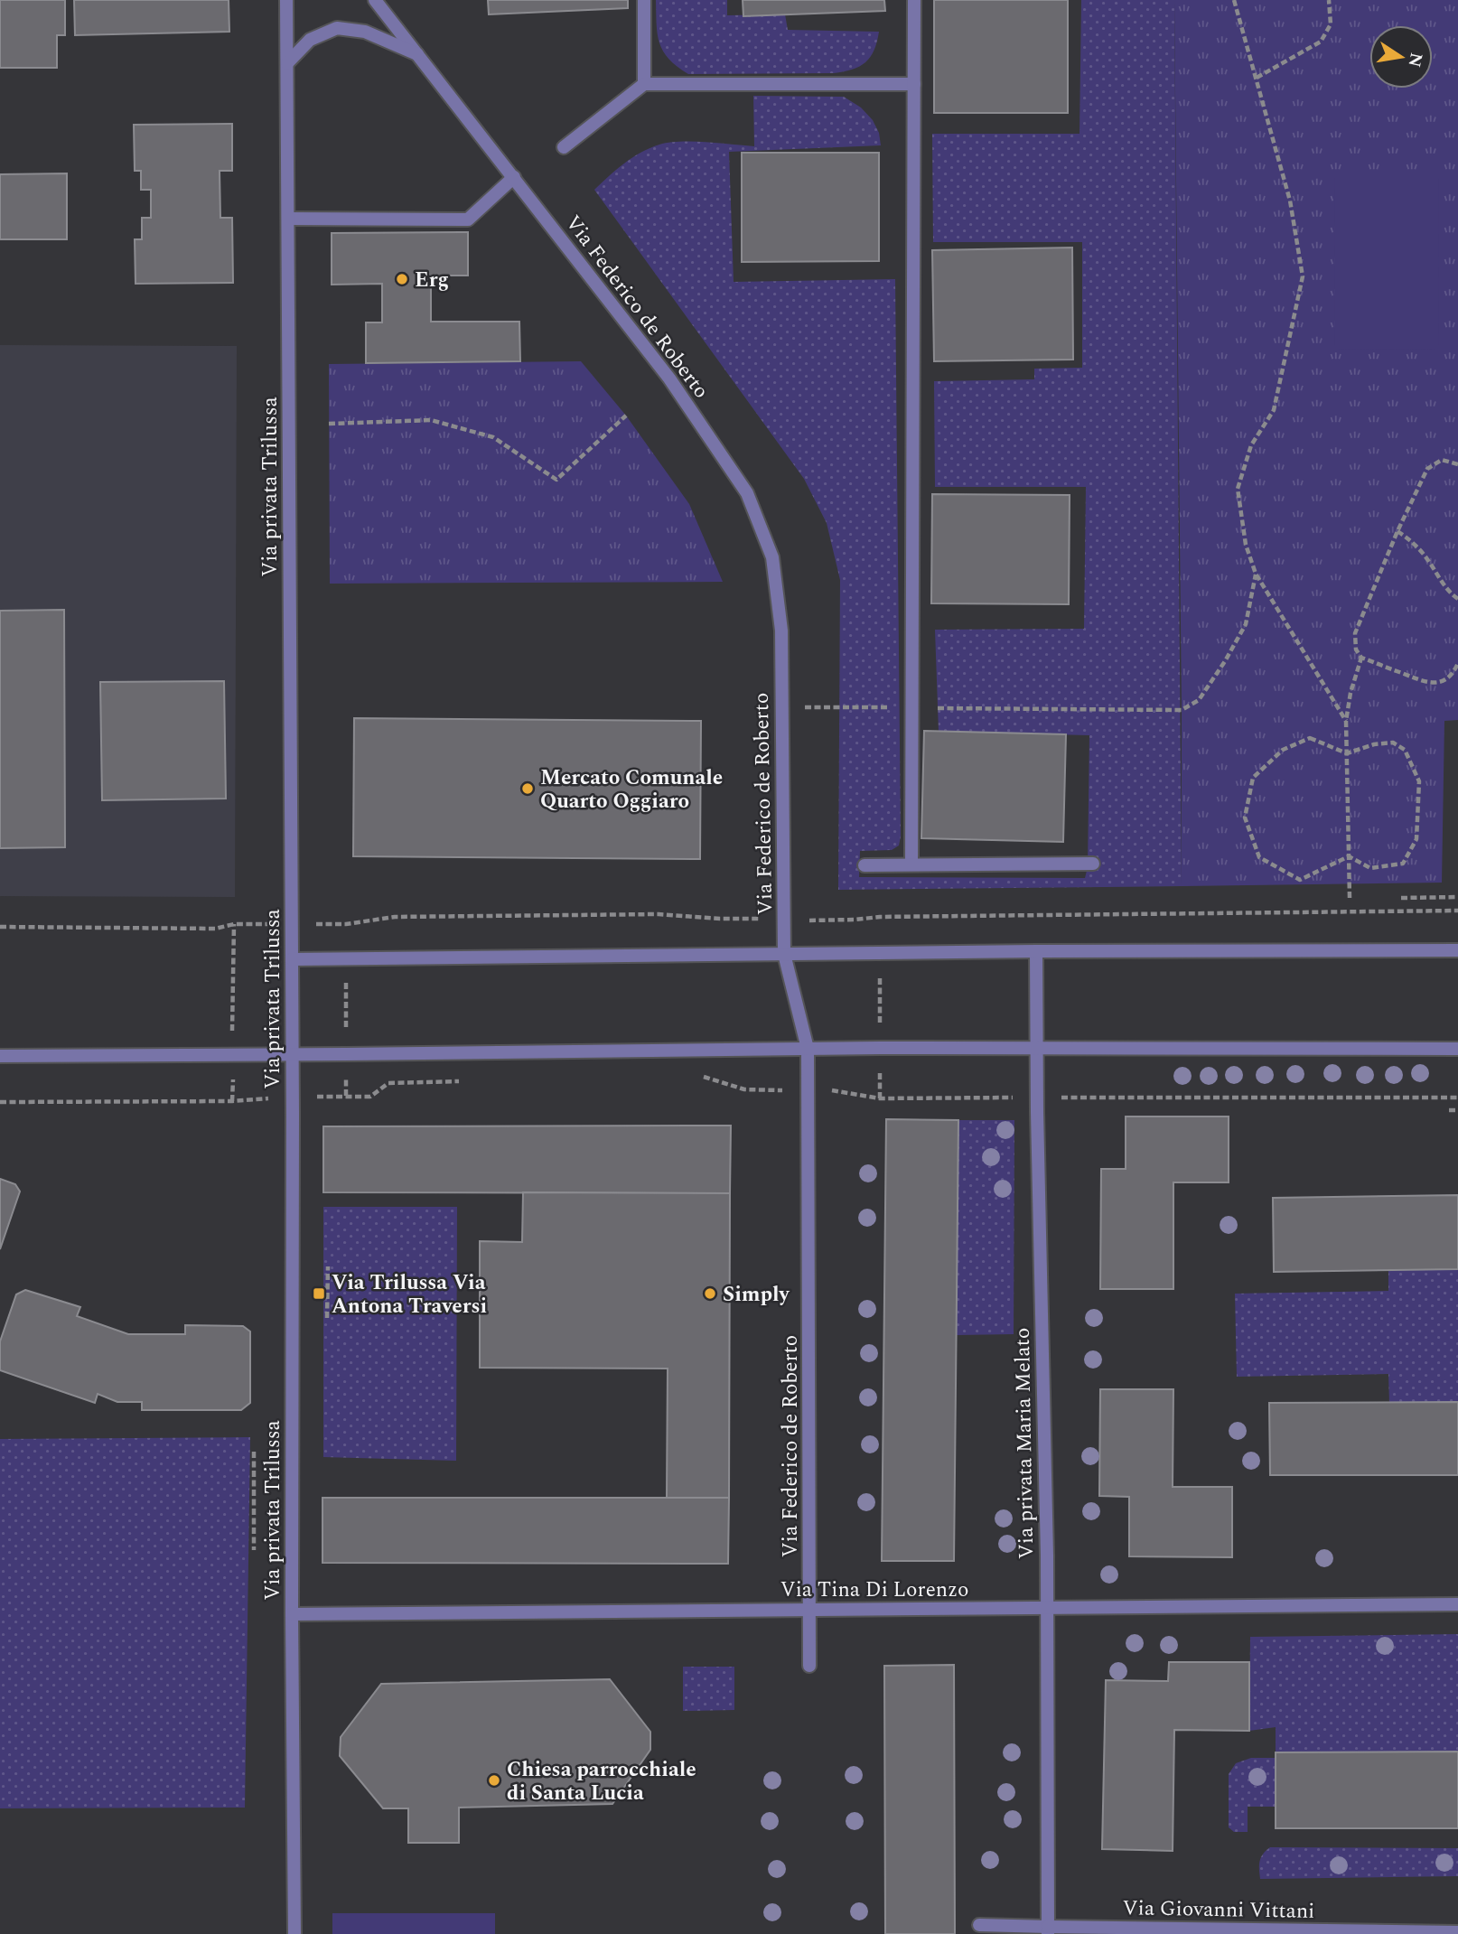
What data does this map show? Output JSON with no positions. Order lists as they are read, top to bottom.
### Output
{
  "streets": {
    "street": [
      "Via Federico de Roberto",
      "Via privata Trilussa",
      "Via privata Maria Melato",
      "Via Tina Di Lorenzo",
      "Via Giovanni Vittani"
    ]
  },
  "crossings": [
    ["Via Federico de Roberto", "Via privata Trilussa"],
    ["Via Federico de Roberto", "Via Tina Di Lorenzo"],
    ["Via privata Trilussa", "Via Tina Di Lorenzo"],
    ["Via privata Maria Melato", "Via Tina Di Lorenzo"],
    ["Via privata Maria Melato", "Via Giovanni Vittani"]
  ],
  "places": {
    "other": [
      "Erg",
      "Mercato Comunale Quarto Oggiaro",
      "Simply",
      "Chiesa parrocchiale di Santa Lucia"
    ],
    "transit": ["Via Trilussa Via Antona Traversi"]
  },
  "north": "right"
}
